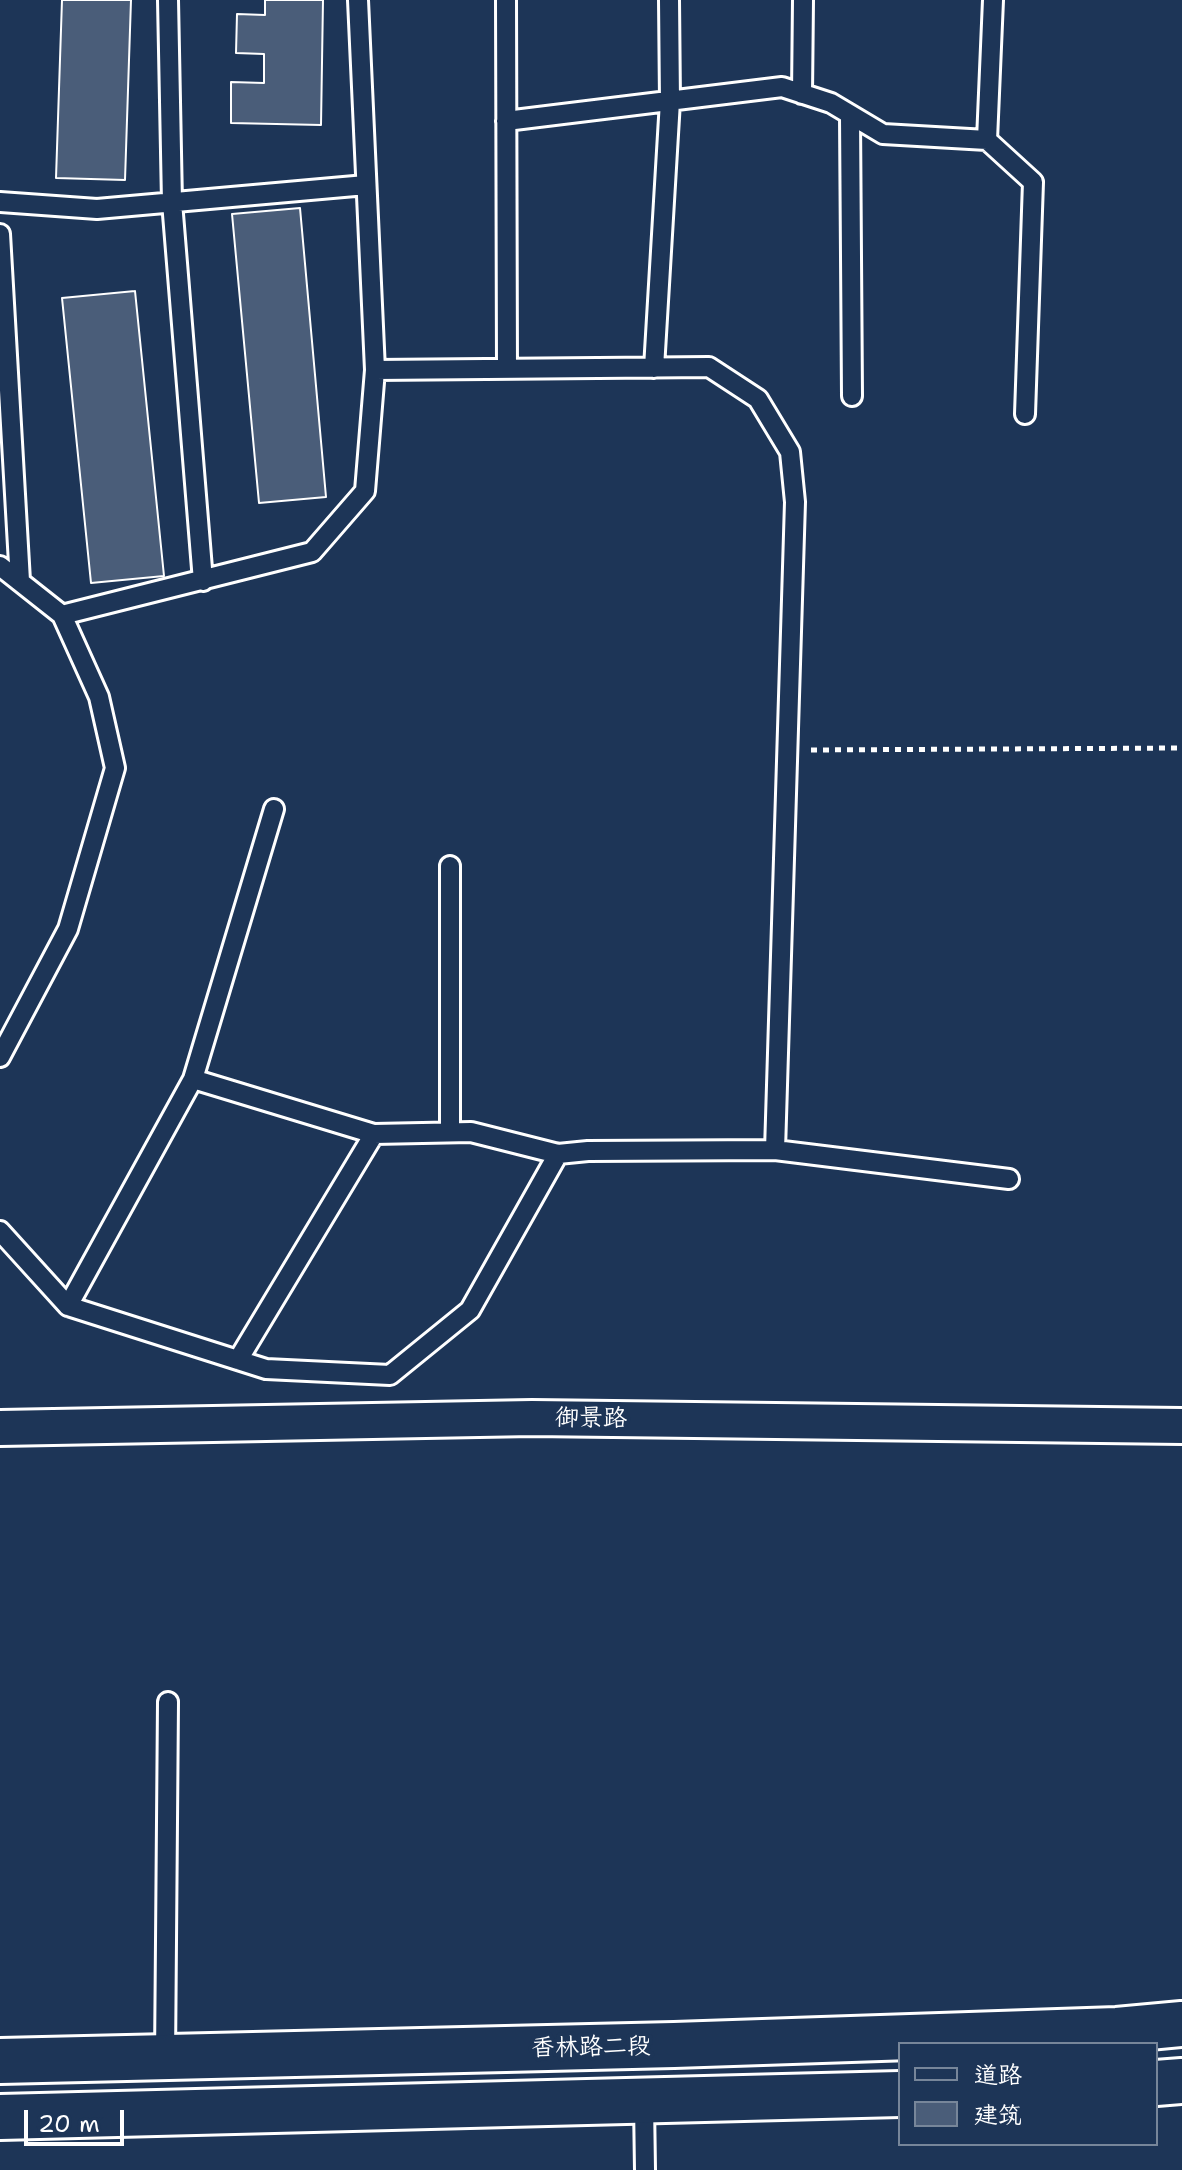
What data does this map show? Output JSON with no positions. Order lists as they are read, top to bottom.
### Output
{
  "streets": {
    "main road": ["香林路二段"],
    "street": ["御景路"]
  },
  "legend": ["道路", "建筑"],
  "scale_bar": "20 m"
}
